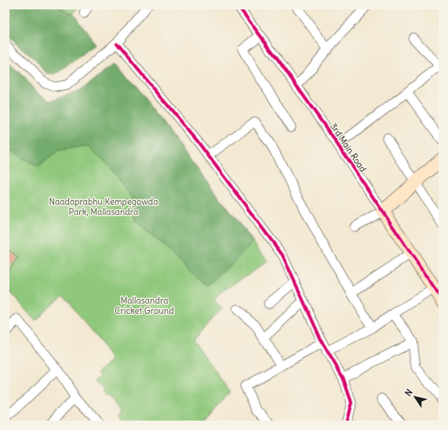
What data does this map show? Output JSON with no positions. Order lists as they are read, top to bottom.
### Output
{
  "streets": {
    "street": ["3rd Main Road"]
  },
  "parks": ["Naadaprabhu Kempegowda Park, Mallasandra", "Mallasandra Cricket Ground"],
  "north": "top left"
}
